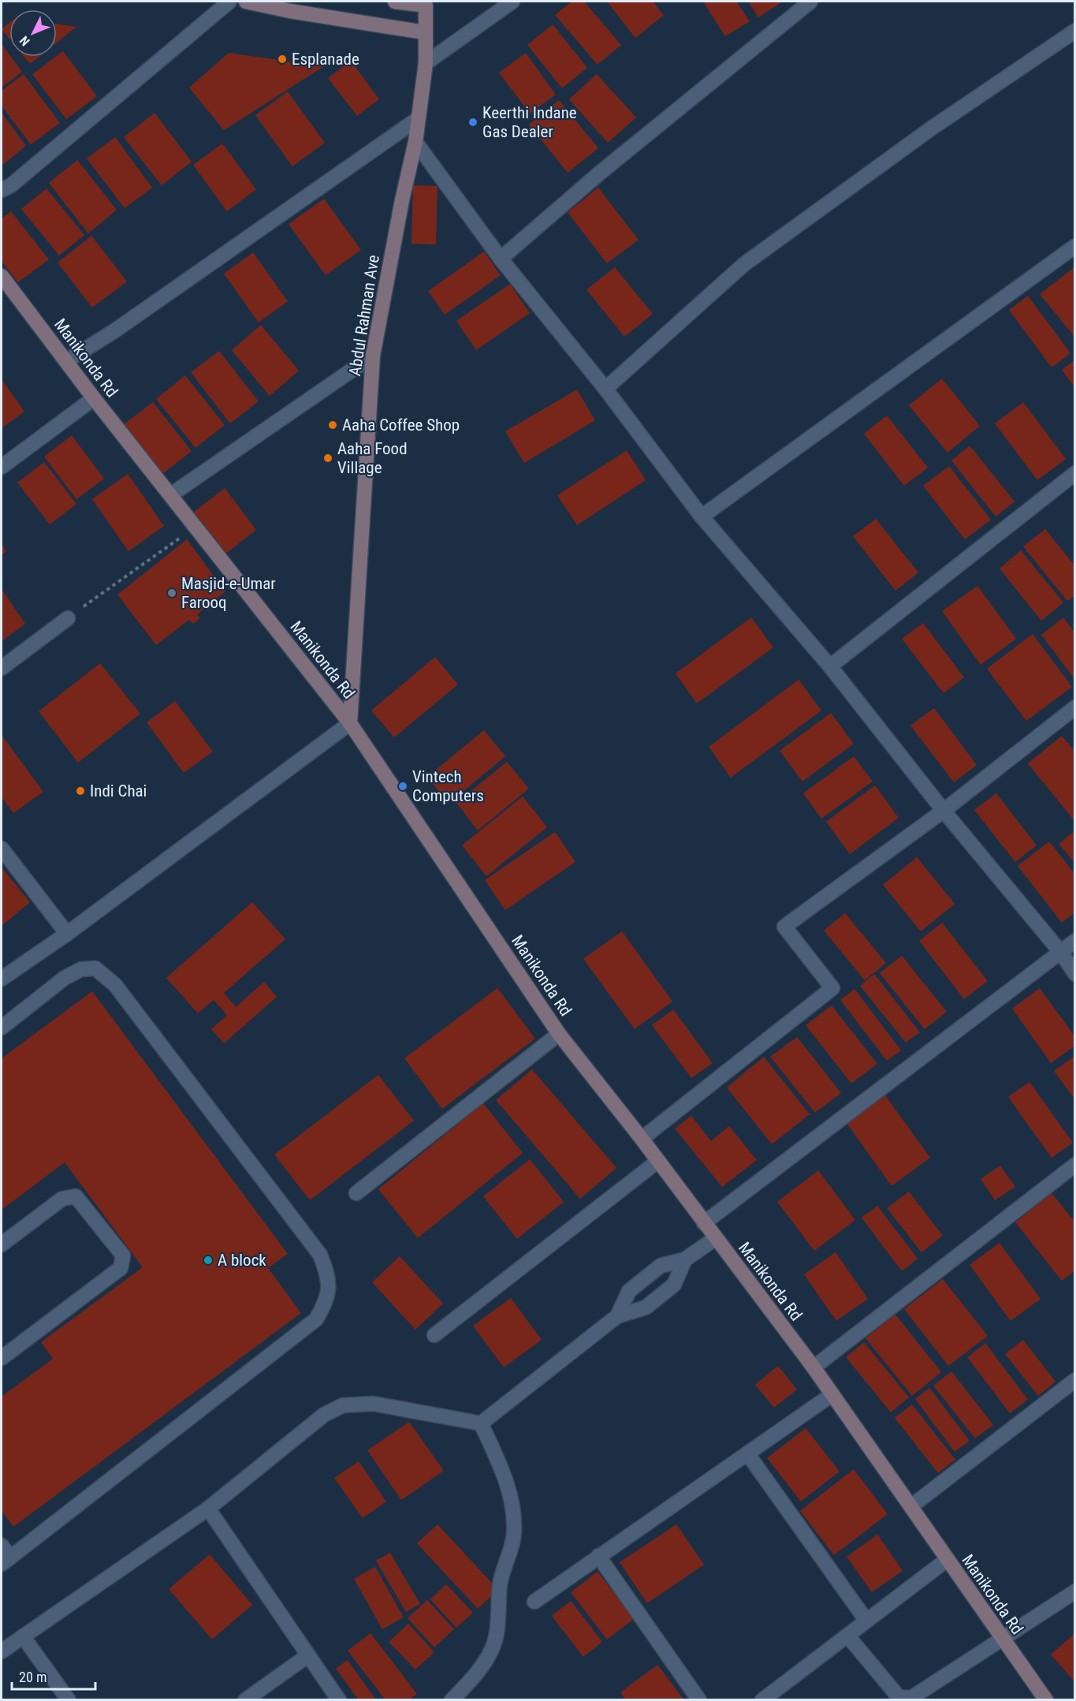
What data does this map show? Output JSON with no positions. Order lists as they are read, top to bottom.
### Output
{
  "streets": {
    "street": ["Abdul Rahman Ave", "Manikonda Rd"]
  },
  "crossings": [
    ["Abdul Rahman Ave", "Manikonda Rd"]
  ],
  "places": [
    "Esplanade",
    "Keerthi Indane Gas Dealer",
    "Aaha Coffee Shop",
    "Aaha Food Village",
    "Masjid-e-Umar Farooq",
    "Vintech Computers",
    "Indi Chai",
    "A block"
  ],
  "scale_bar": "20 m",
  "north": "bottom left"
}
